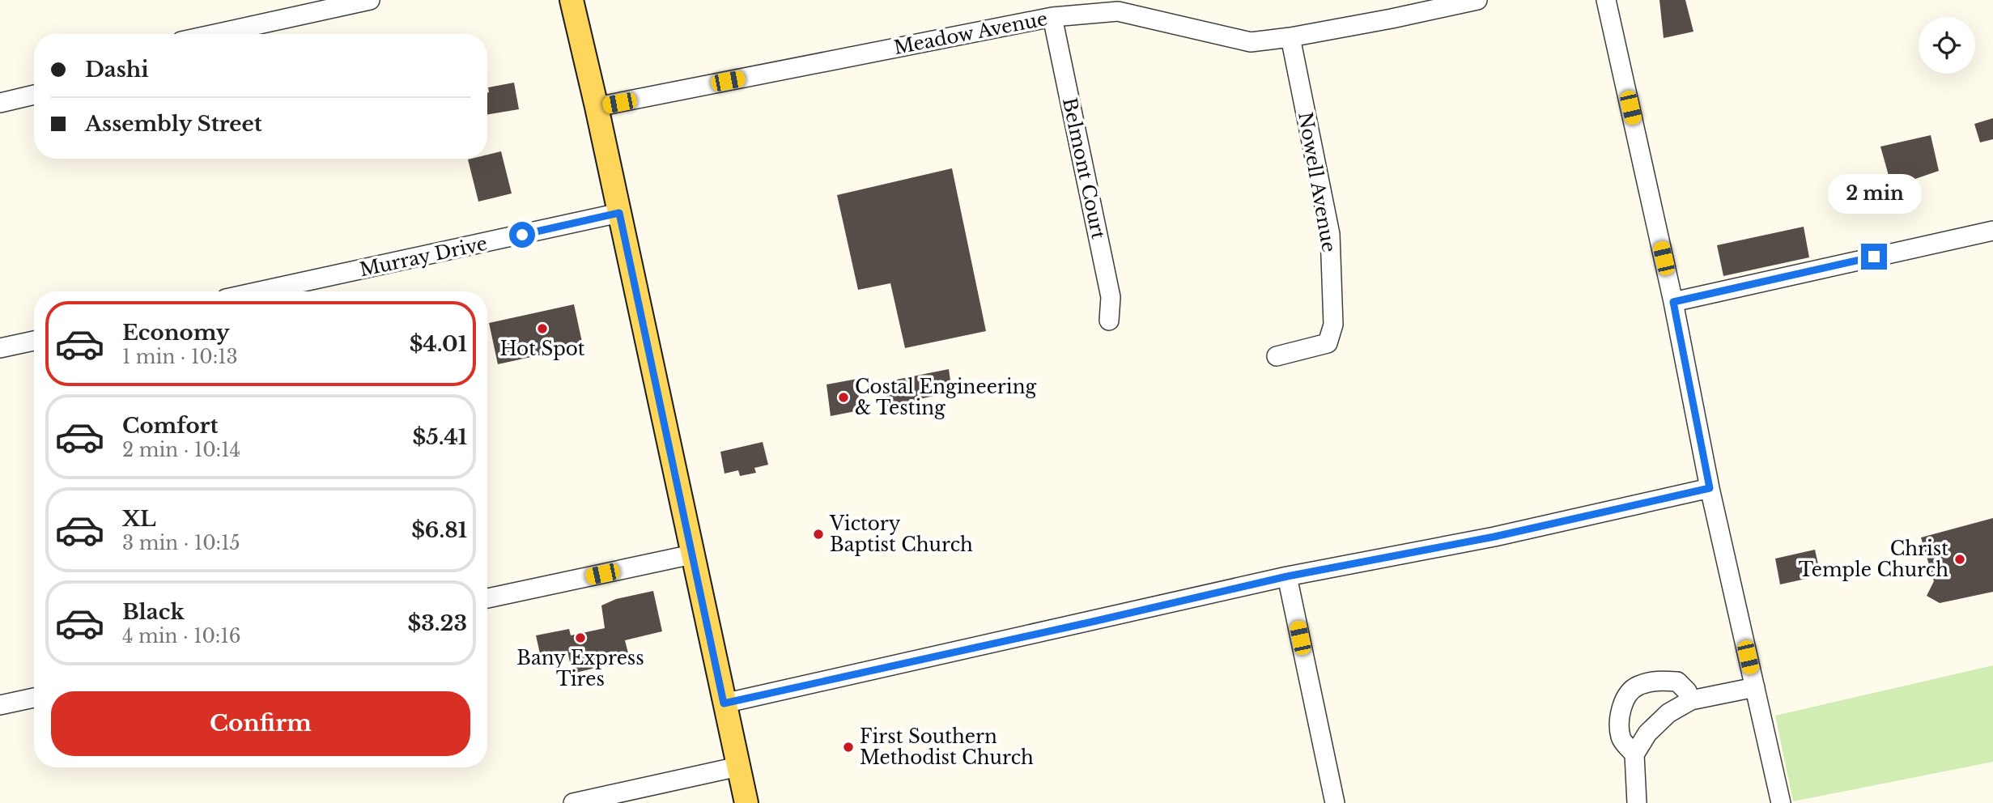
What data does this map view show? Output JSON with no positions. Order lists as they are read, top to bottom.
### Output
{
  "streets": {
    "street": [
      "Meadow Avenue",
      "Belmont Court",
      "Nowell Avenue",
      "Murray Drive"
    ]
  },
  "crossings": [
    ["Meadow Avenue", "Belmont Court"],
    ["Meadow Avenue", "Nowell Avenue"]
  ],
  "places": [
    "Hot Spot",
    "Costal Engineering & Testing",
    "Victory Baptist Church",
    "Christ Temple Church",
    "Bany Express Tires",
    "First Southern Methodist Church"
  ],
  "page": {
    "banner": ["Dashi", "Assembly Street"],
    "bubble": "2 min",
    "list": [
      {
        "name": "Economy",
        "note": "1 min · 10:13",
        "value": "$4.01"
      },
      {
        "name": "Comfort",
        "note": "2 min · 10:14",
        "value": "$5.41"
      },
      {
        "name": "XL",
        "note": "3 min · 10:15",
        "value": "$6.81"
      },
      {
        "name": "Black",
        "note": "4 min · 10:16",
        "value": "$3.23"
      }
    ],
    "buttons": "Confirm"
  }
}
